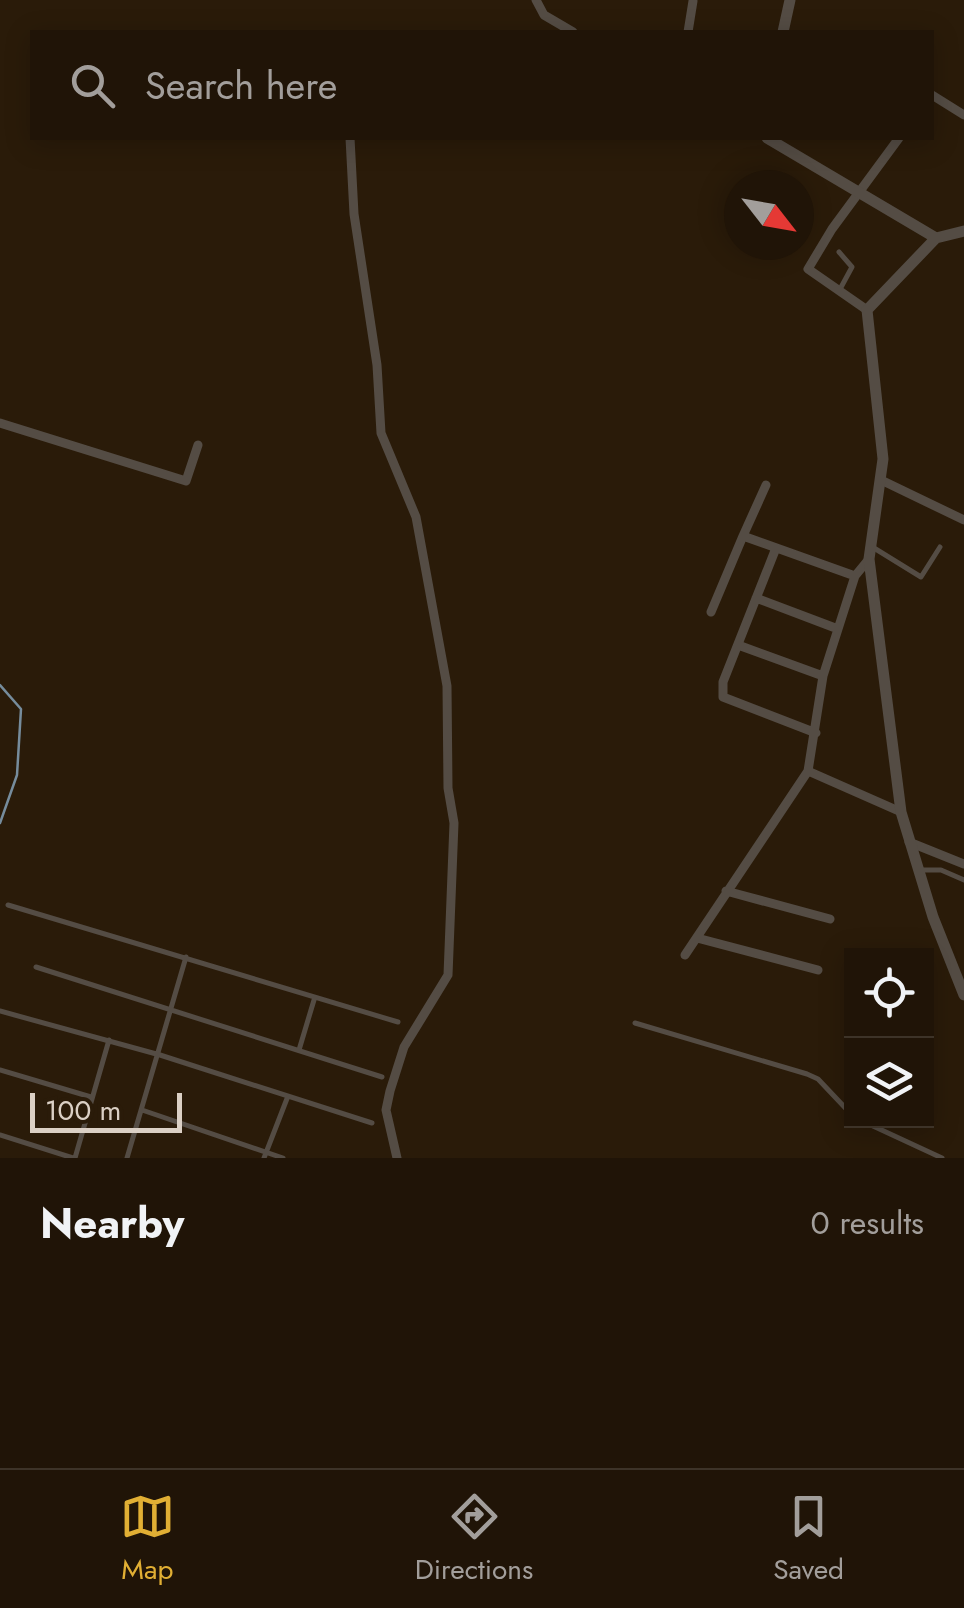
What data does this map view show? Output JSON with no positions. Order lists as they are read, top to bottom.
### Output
{
  "scale_bar": "100 m",
  "north": "bottom right",
  "page": {
    "search": "Search here",
    "scale": "100 m",
    "heading": ["Nearby", "0 results"],
    "nav": ["Map", "Directions", "Saved"]
  }
}
